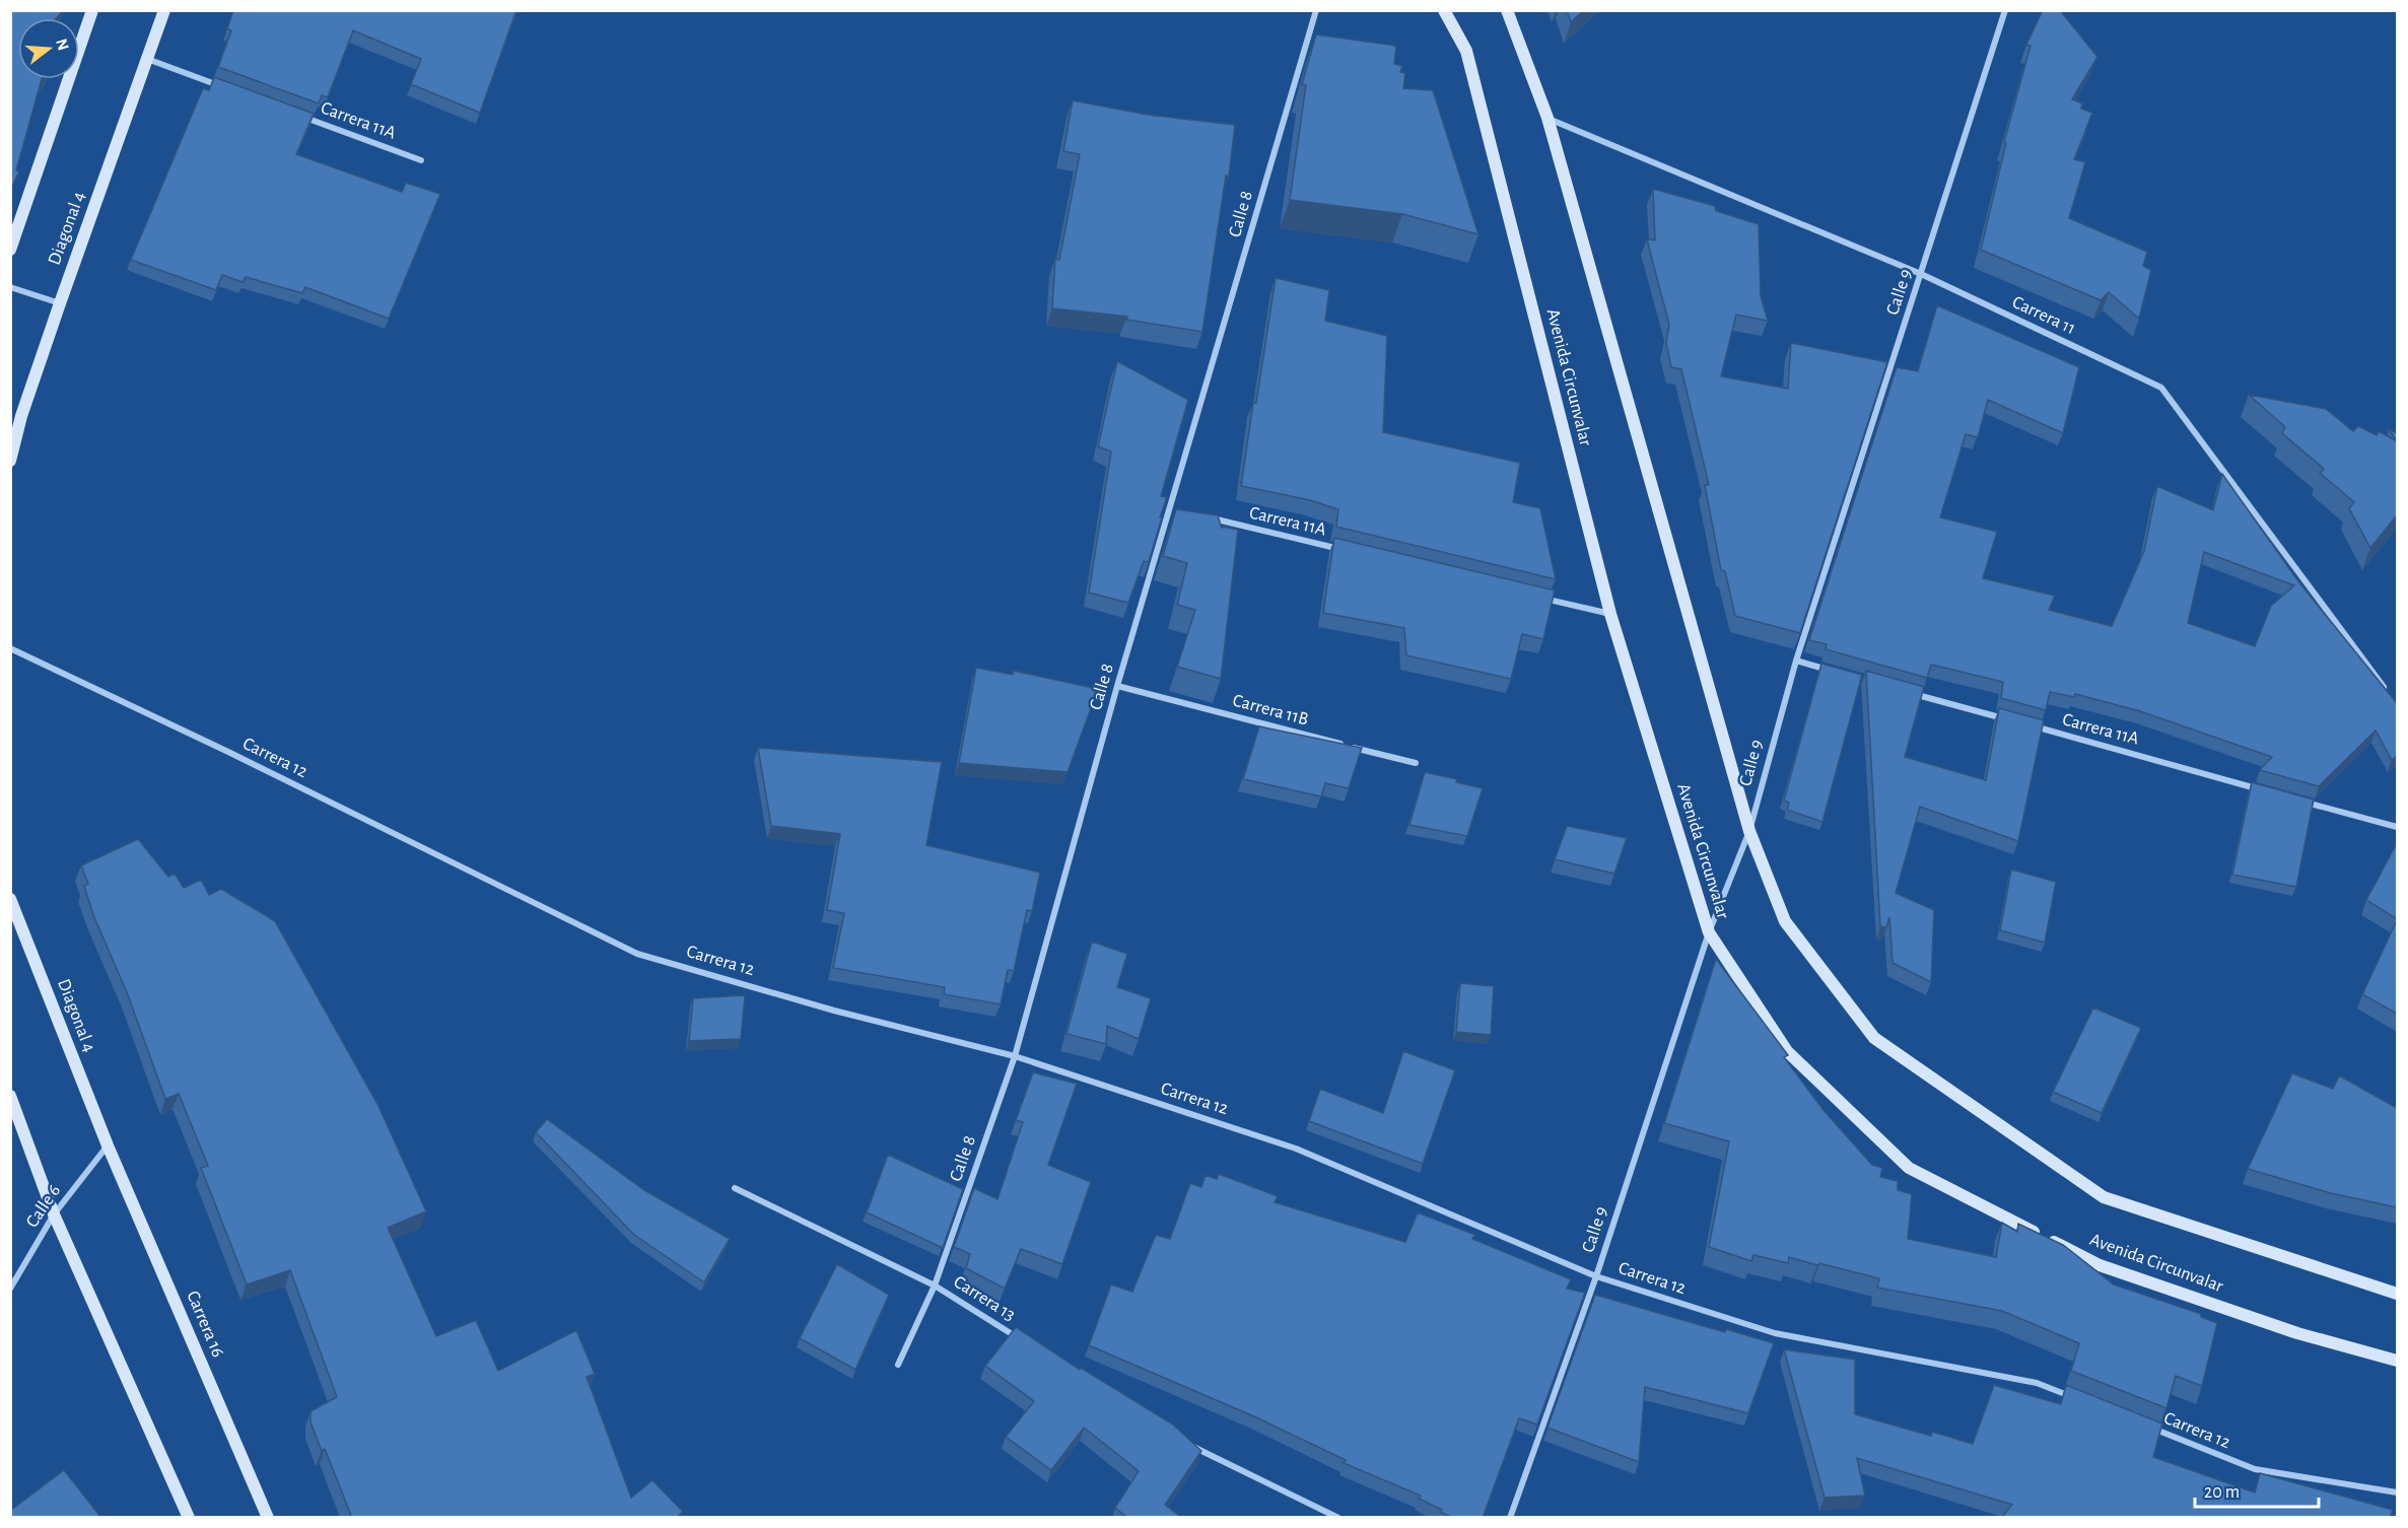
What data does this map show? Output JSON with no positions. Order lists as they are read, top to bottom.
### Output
{
  "streets": {
    "main road": ["Diagonal 4", "Avenida Circunvalar", "Carrera 16"],
    "street": [
      "Carrera 11A",
      "Calle 8",
      "Calle 9",
      "Carrera 11",
      "Carrera 11B",
      "Carrera 12",
      "Calle 6",
      "Carrera 13"
    ]
  },
  "crossings": [
    ["Calle 8", "Carrera 11B"],
    ["Calle 8", "Carrera 12"],
    ["Calle 8", "Carrera 13"],
    ["Diagonal 4", "Calle 6"],
    ["Diagonal 4", "Carrera 16"],
    ["Calle 9", "Carrera 11"],
    ["Calle 9", "Avenida Circunvalar"],
    ["Calle 9", "Carrera 12"],
    ["Calle 6", "Carrera 16"]
  ],
  "scale_bar": "20 m",
  "north": "right"
}
